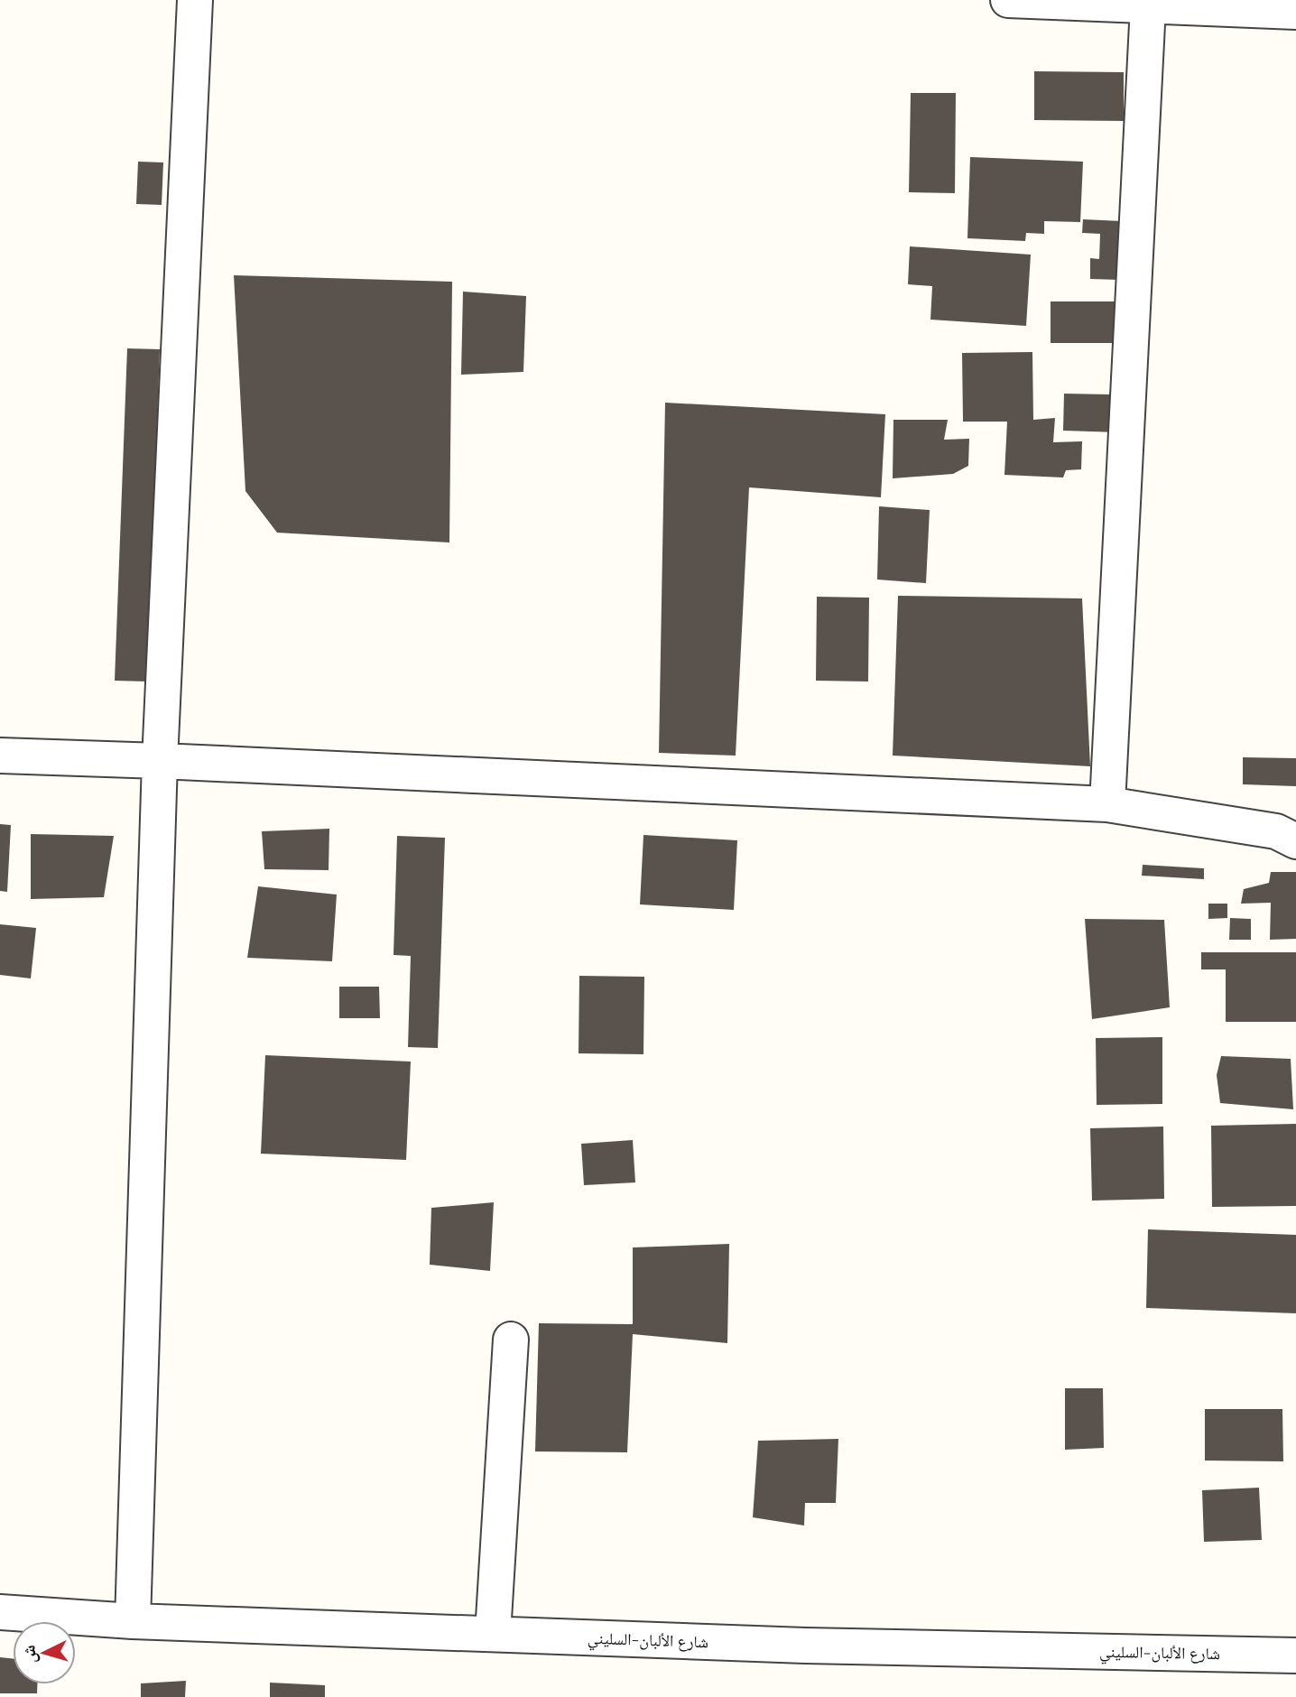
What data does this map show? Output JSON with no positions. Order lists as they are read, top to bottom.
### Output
{
  "streets": {
    "street": ["شارع الألبان-السليني"]
  },
  "north": "left"
}
